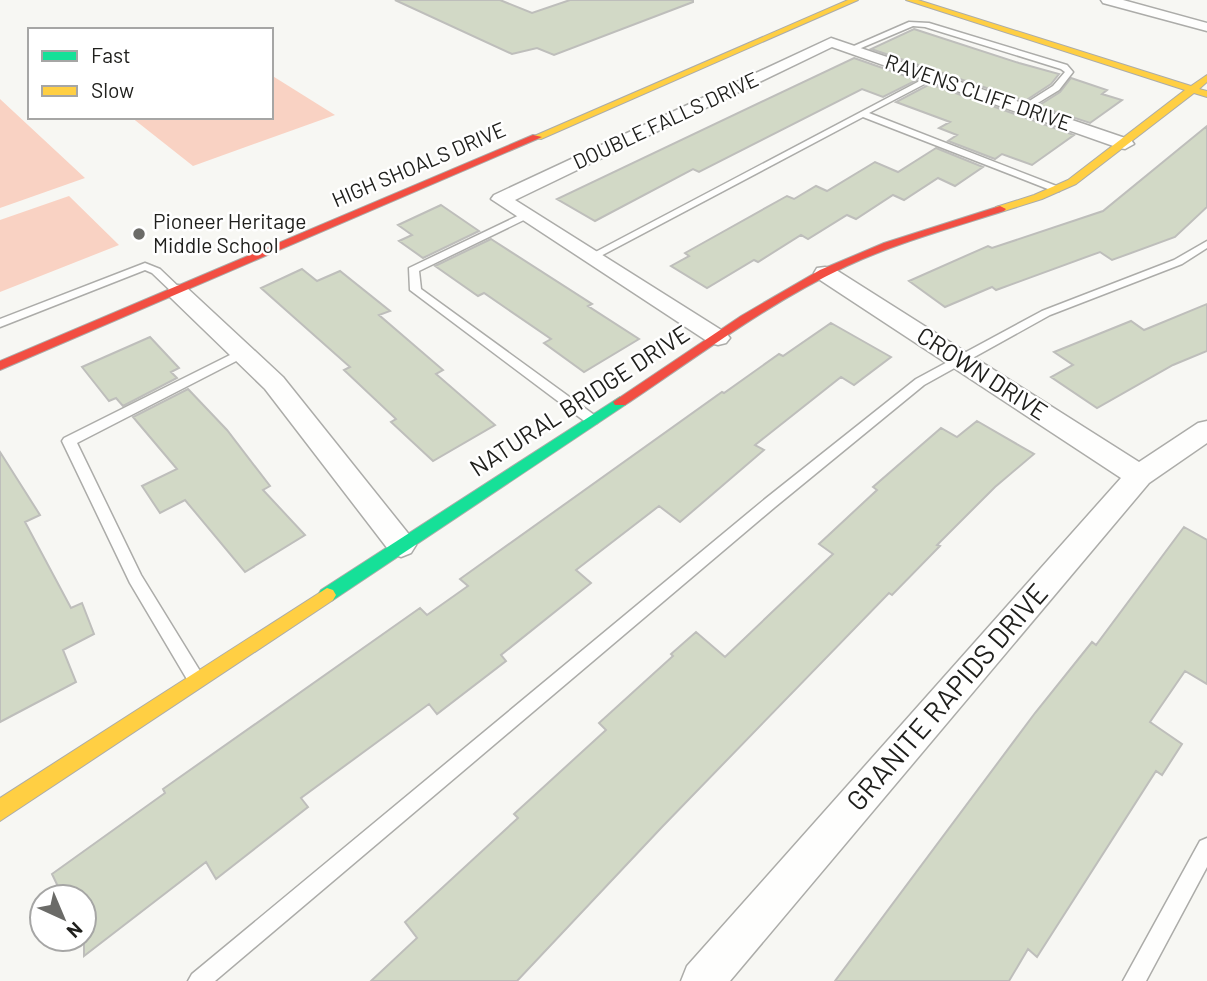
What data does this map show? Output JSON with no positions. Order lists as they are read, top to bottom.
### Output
{
  "streets": {
    "street": [
      "RAVENS CLIFF DRIVE",
      "DOUBLE FALLS DRIVE",
      "HIGH SHOALS DRIVE",
      "CROWN DRIVE",
      "NATURAL BRIDGE DRIVE",
      "GRANITE RAPIDS DRIVE"
    ]
  },
  "crossings": [
    ["RAVENS CLIFF DRIVE", "DOUBLE FALLS DRIVE"],
    ["RAVENS CLIFF DRIVE", "NATURAL BRIDGE DRIVE"],
    ["CROWN DRIVE", "NATURAL BRIDGE DRIVE"],
    ["CROWN DRIVE", "GRANITE RAPIDS DRIVE"]
  ],
  "places": ["Pioneer Heritage Middle School"],
  "legend": ["Fast", "Slow"],
  "north": "bottom right"
}
